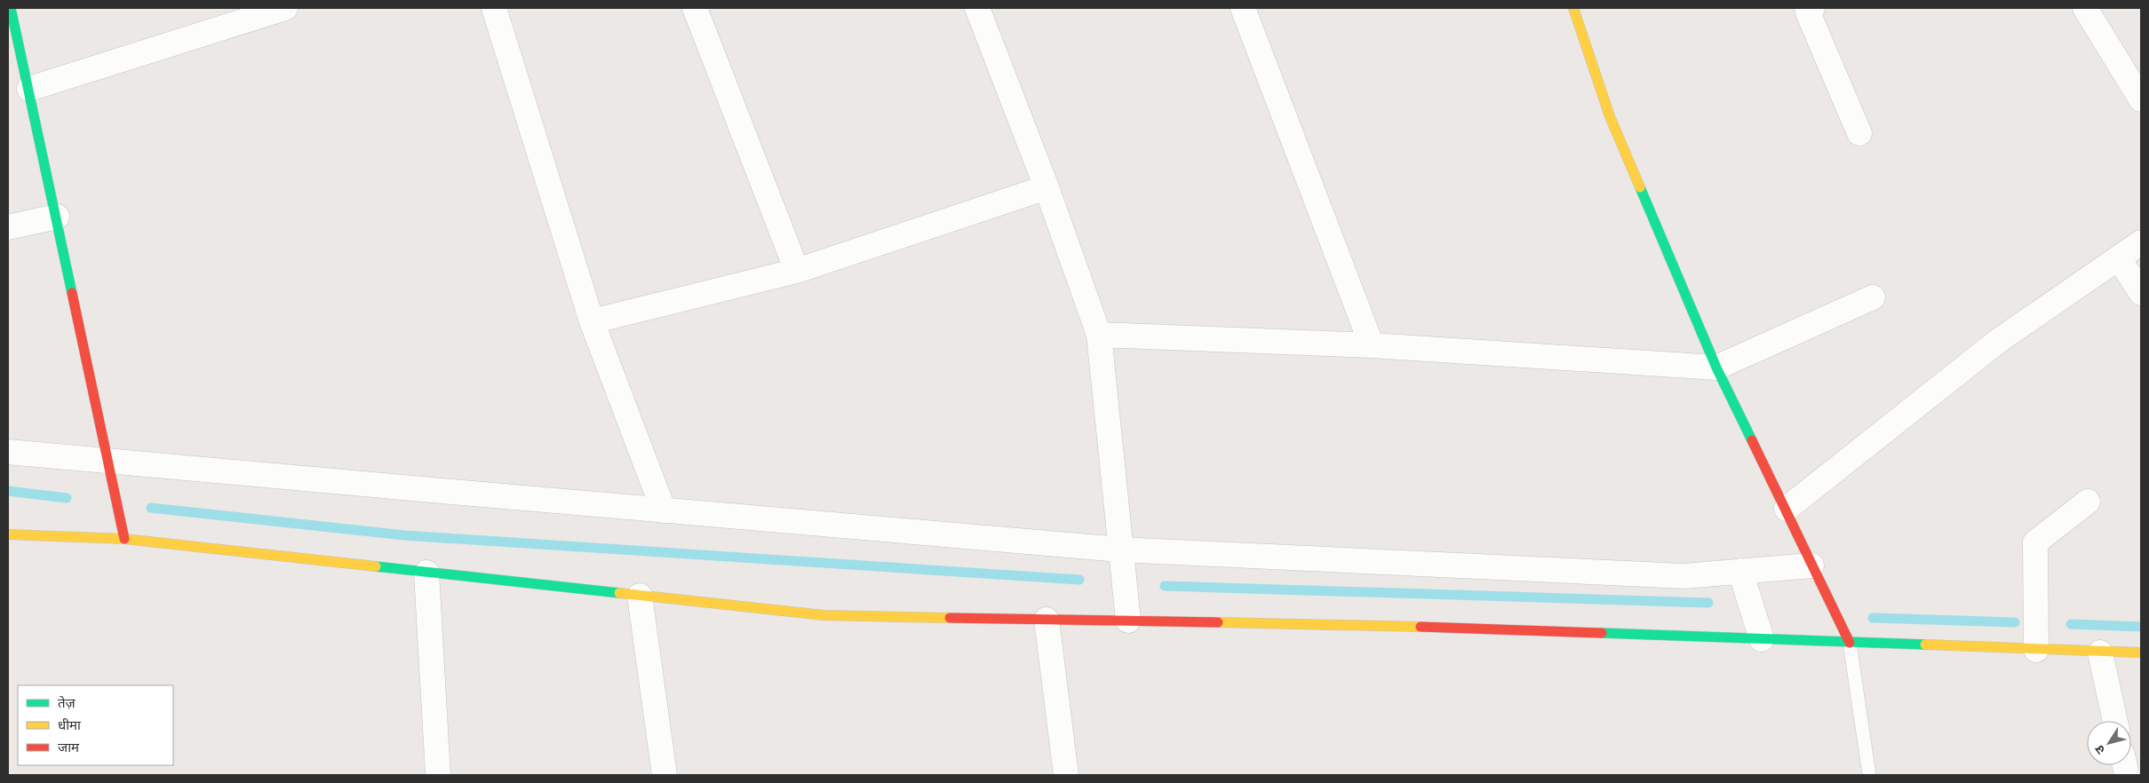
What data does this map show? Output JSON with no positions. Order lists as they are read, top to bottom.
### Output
{
  "legend": ["तेज़", "धीमा", "जाम"],
  "north": "bottom left"
}
